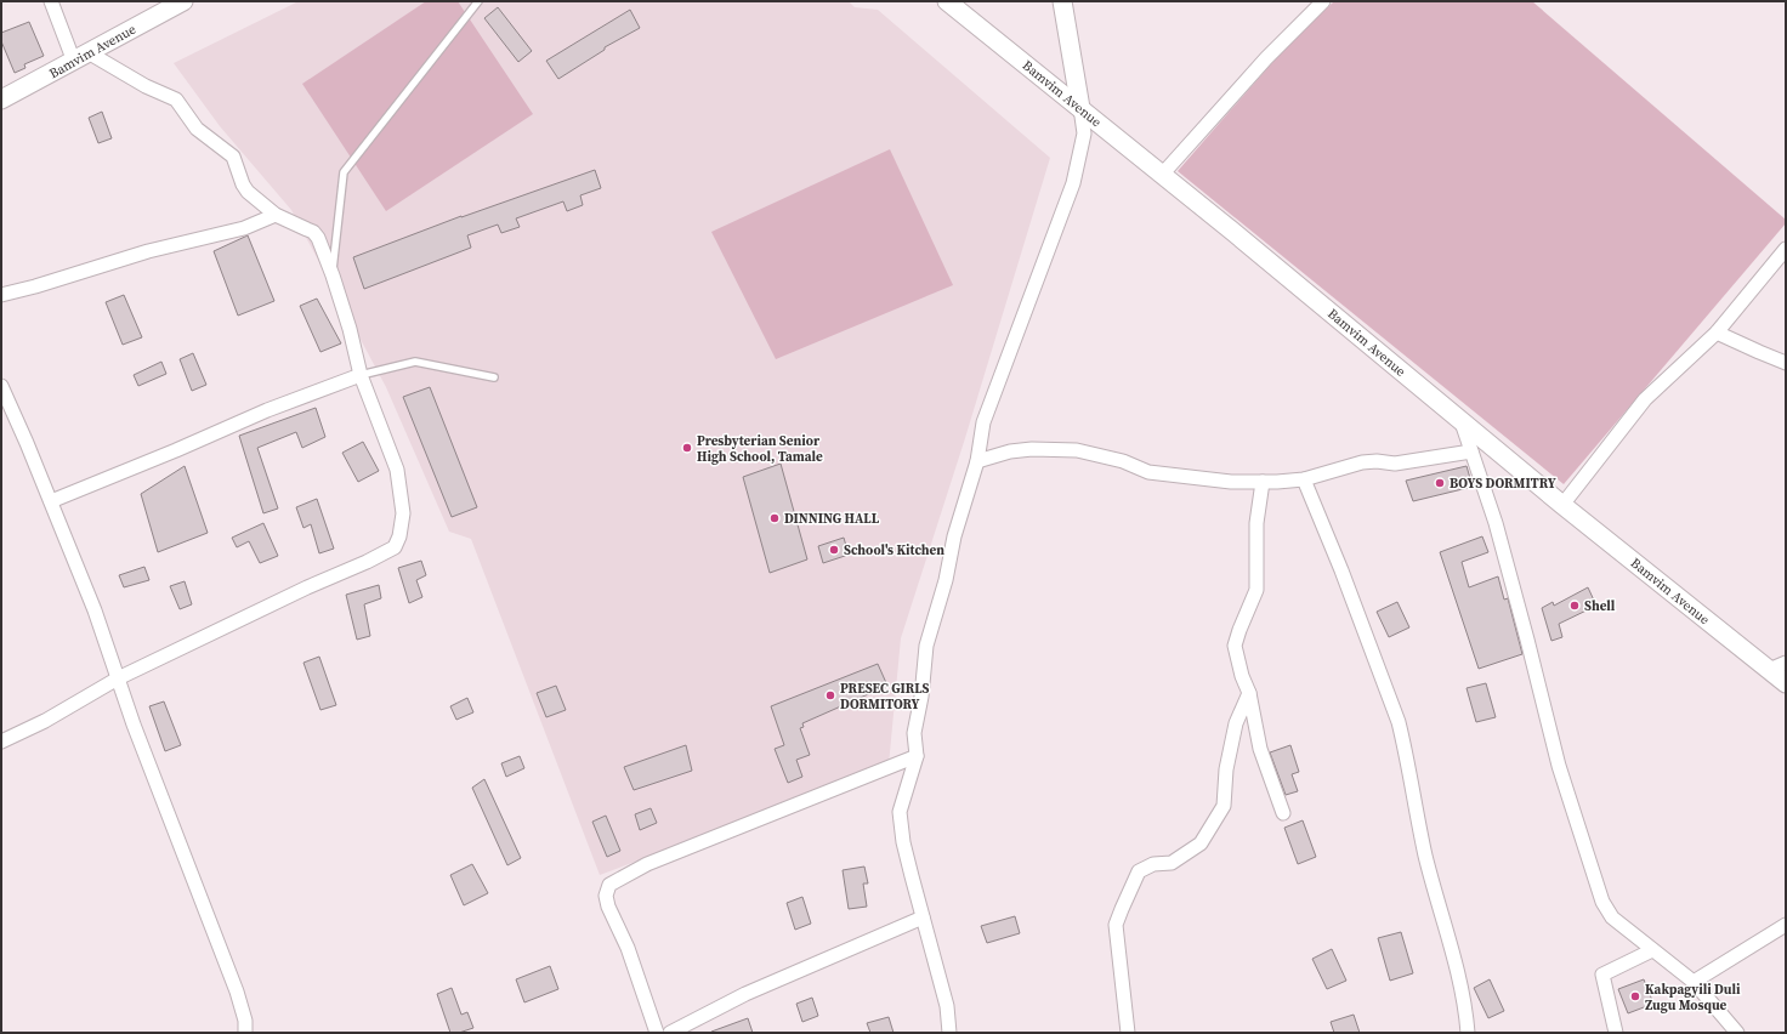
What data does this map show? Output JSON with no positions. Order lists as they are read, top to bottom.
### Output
{
  "streets": {
    "street": ["Bamvim Avenue"]
  },
  "places": [
    "Presbyterian Senior High School, Tamale",
    "BOYS DORMITRY",
    "DINNING HALL",
    "School's Kitchen",
    "Shell",
    "PRESEC GIRLS DORMITORY",
    "Kakpagyili Duli Zugu Mosque"
  ]
}
